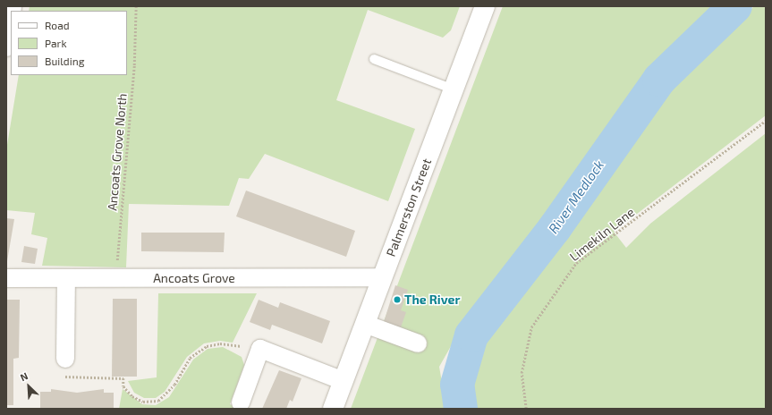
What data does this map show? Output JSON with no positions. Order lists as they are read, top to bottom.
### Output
{
  "streets": {
    "street": ["Palmerston Street", "Ancoats Grove"],
    "path": ["Ancoats Grove North", "Limekiln Lane"]
  },
  "crossings": [
    ["Ancoats Grove North", "Ancoats Grove"],
    ["Palmerston Street", "Ancoats Grove"]
  ],
  "water": ["River Medlock"],
  "places": ["The River"],
  "legend": ["Road", "Park", "Building"],
  "north": "top left"
}
